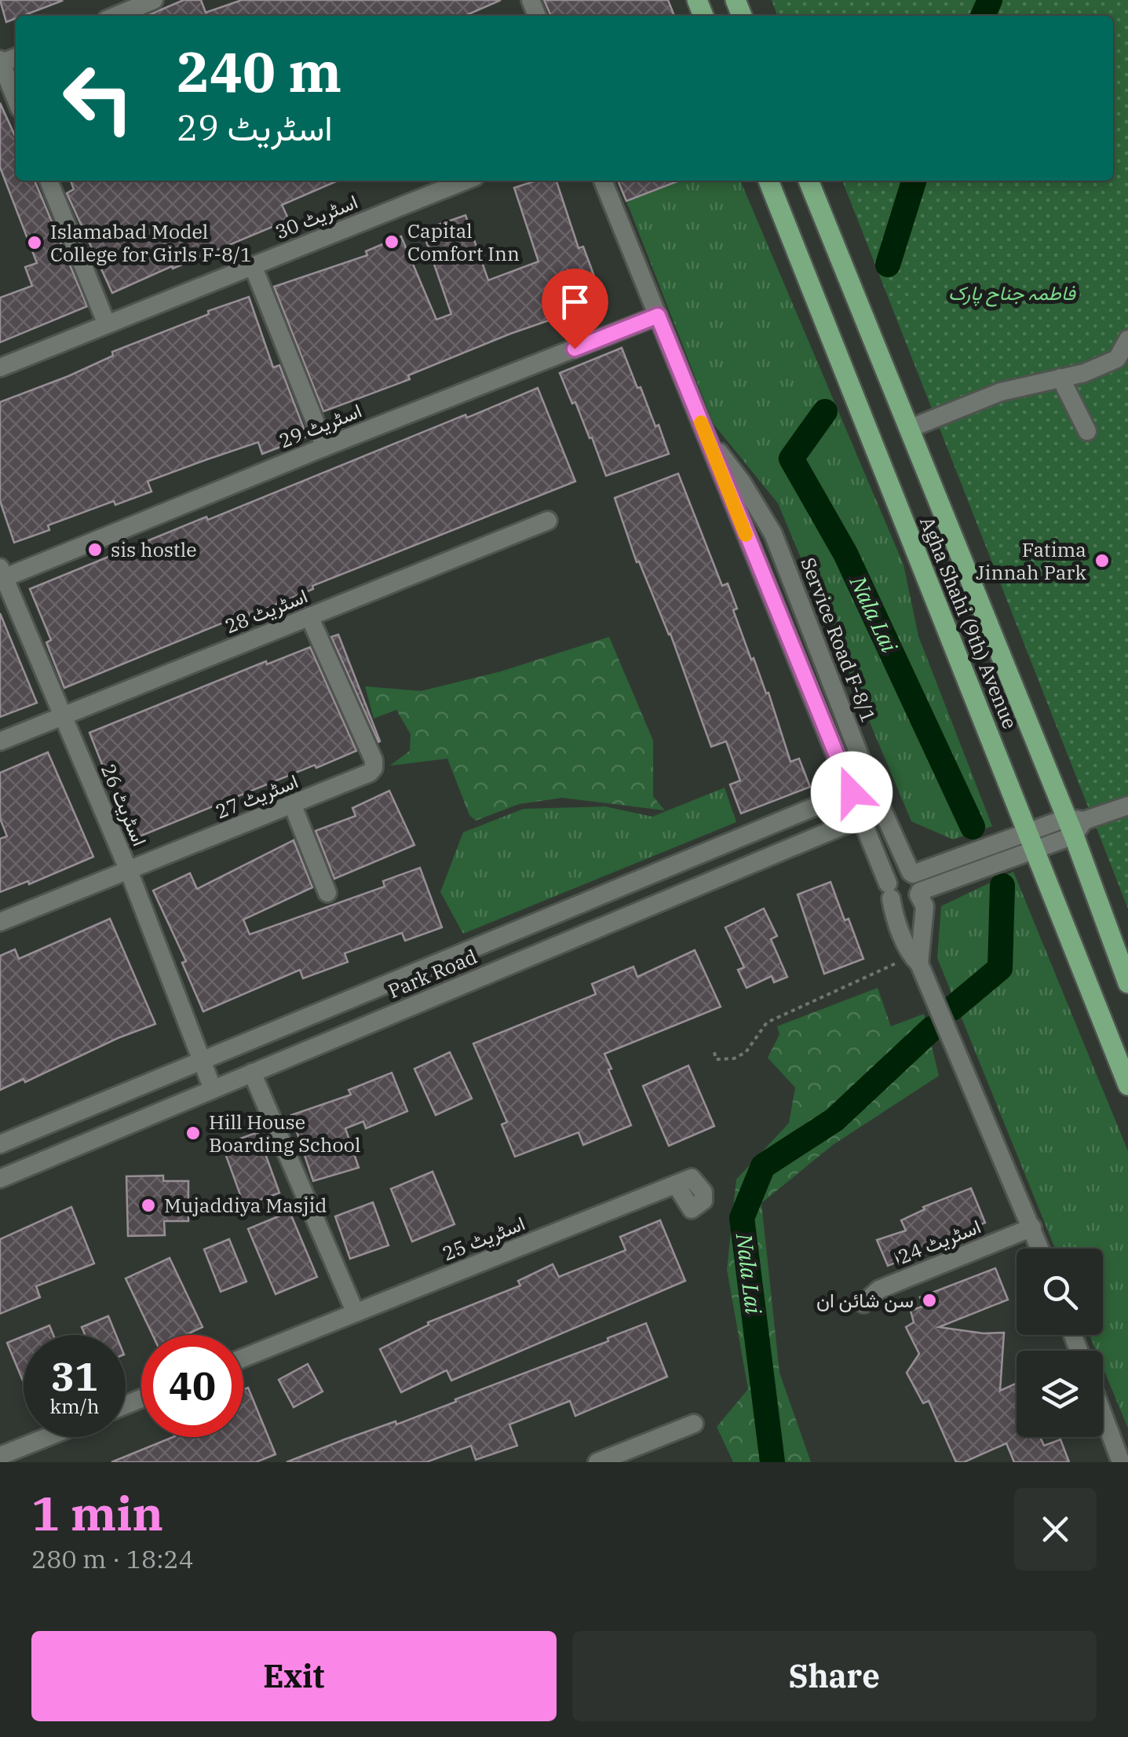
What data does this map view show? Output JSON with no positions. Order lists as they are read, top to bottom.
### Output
{
  "streets": {
    "main road": ["Agha Shahi (9th) Avenue"],
    "street": [
      "اسٹریٹ 30",
      "اسٹریٹ 29",
      "اسٹریٹ 28",
      "Service Road F-8/1",
      "اسٹریٹ 27",
      "اسٹریٹ 26",
      "Park Road",
      "اسٹریٹ 25",
      "اسٹریٹ 24ا"
    ]
  },
  "crossings": [
    ["اسٹریٹ 29", "Service Road F-8/1"],
    ["اسٹریٹ 29", "اسٹریٹ 26"],
    ["اسٹریٹ 28", "اسٹریٹ 27"],
    ["اسٹریٹ 28", "اسٹریٹ 26"],
    ["Service Road F-8/1", "Park Road"],
    ["Service Road F-8/1", "اسٹریٹ 24ا"],
    ["اسٹریٹ 27", "اسٹریٹ 26"],
    ["اسٹریٹ 26", "Park Road"]
  ],
  "water": ["Nala Lai"],
  "parks": ["فاطمہ جناح پارک"],
  "places": [
    "Capital Comfort Inn",
    "Islamabad Model College for Girls F-8/1",
    "sis hostle",
    "Fatima Jinnah Park",
    "Hill House Boarding School",
    "Mujaddiya Masjid",
    "سن شائن ان"
  ],
  "page": {
    "turn": ["240 m", "اسٹریٹ 29"],
    "speed": "31 km/h",
    "limit": "40",
    "heading": ["1 min", "280 m · 18:24"],
    "buttons": ["Exit", "Share"]
  }
}
